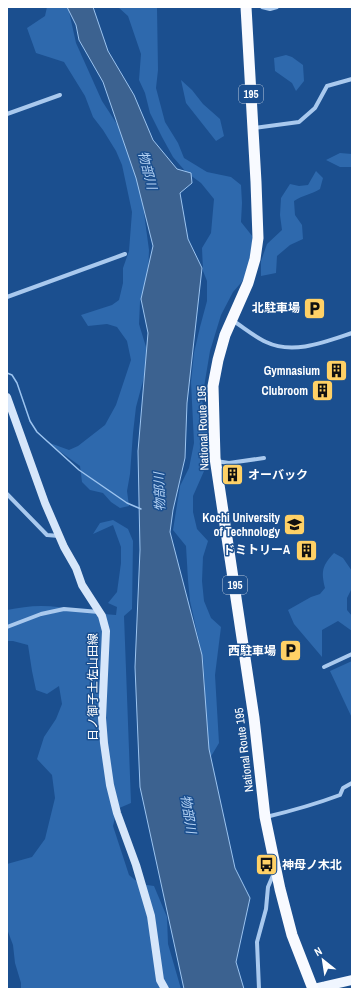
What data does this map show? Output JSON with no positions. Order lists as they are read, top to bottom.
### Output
{
  "streets": {
    "highway": ["195", "National Route 195"],
    "main road": ["日ノ御子土佐山田線"]
  },
  "water": ["物部川"],
  "places": {
    "parking": ["北駐車場", "西駐車場"],
    "building": [
      "Gymnasium",
      "Clubroom",
      "オーバック",
      "ドミトリーA"
    ],
    "school or university": ["Kochi University of Technology"],
    "bus stop": ["神母ノ木北"]
  },
  "north": "top left"
}
